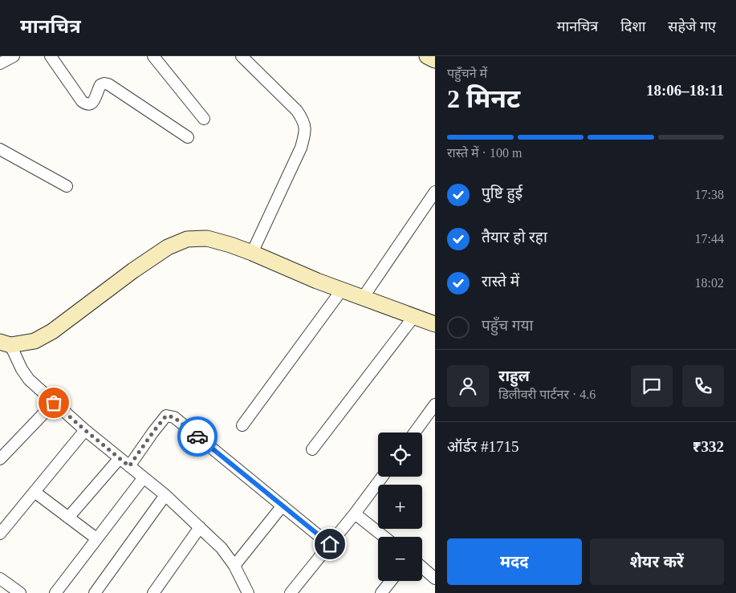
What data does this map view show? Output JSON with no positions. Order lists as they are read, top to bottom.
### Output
{
  "page": {
    "header": "मानचित्र",
    "nav": ["मानचित्र", "दिशा", "सहेजे गए"],
    "heading": ["2 मिनट", "पहुँचने में", "18:06–18:11"],
    "panel": [
      "राहुल",
      "डिलीवरी पार्टनर · 4.6",
      "ऑर्डर #1715",
      "₹332"
    ],
    "bar": "रास्ते में · 100 m",
    "list": [
      ["पुष्टि हुई", "17:38"],
      ["तैयार हो रहा", "17:44"],
      ["रास्ते में", "18:02"],
      "पहुँच गया"
    ],
    "map_buttons": ["+", "−"],
    "buttons": ["मदद", "शेयर करें"]
  }
}
